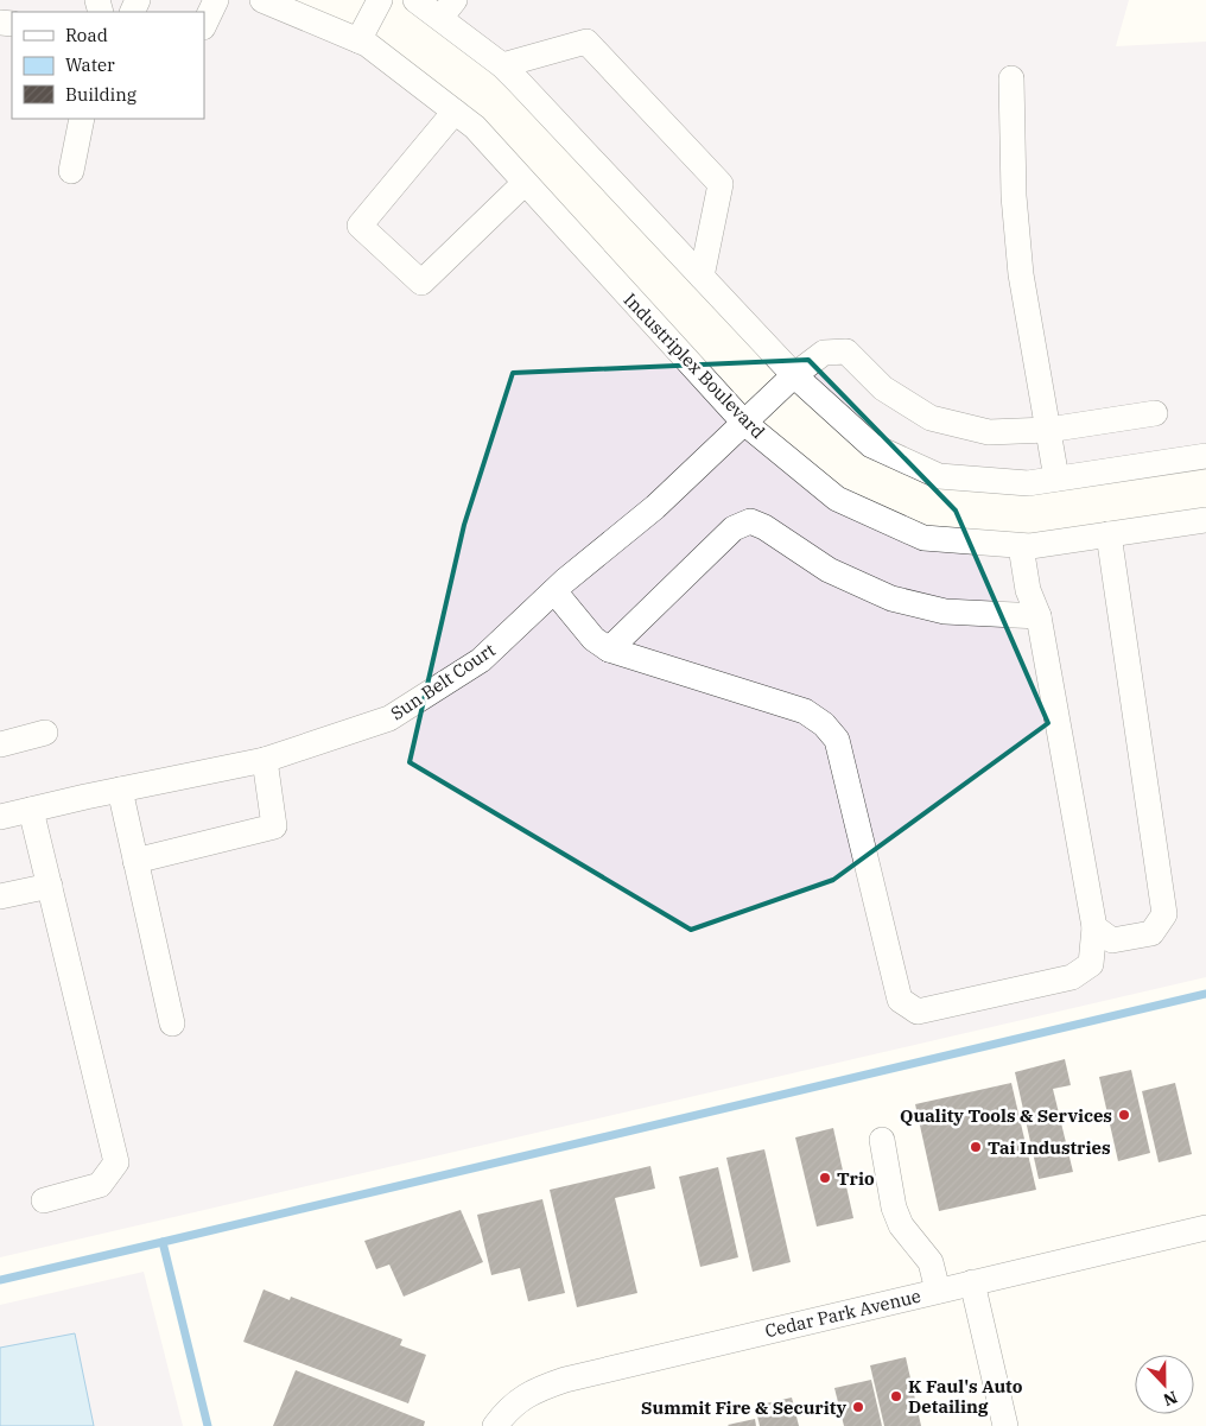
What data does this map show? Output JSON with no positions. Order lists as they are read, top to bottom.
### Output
{
  "streets": {
    "street": ["Industriplex Boulevard", "Sun Belt Court", "Cedar Park Avenue"]
  },
  "crossings": [
    ["Industriplex Boulevard", "Sun Belt Court"]
  ],
  "places": [
    "Quality Tools & Services",
    "Tai Industries",
    "Trio",
    "K Faul's Auto Detailing",
    "Summit Fire & Security"
  ],
  "legend": ["Road", "Water", "Building"],
  "north": "bottom"
}
